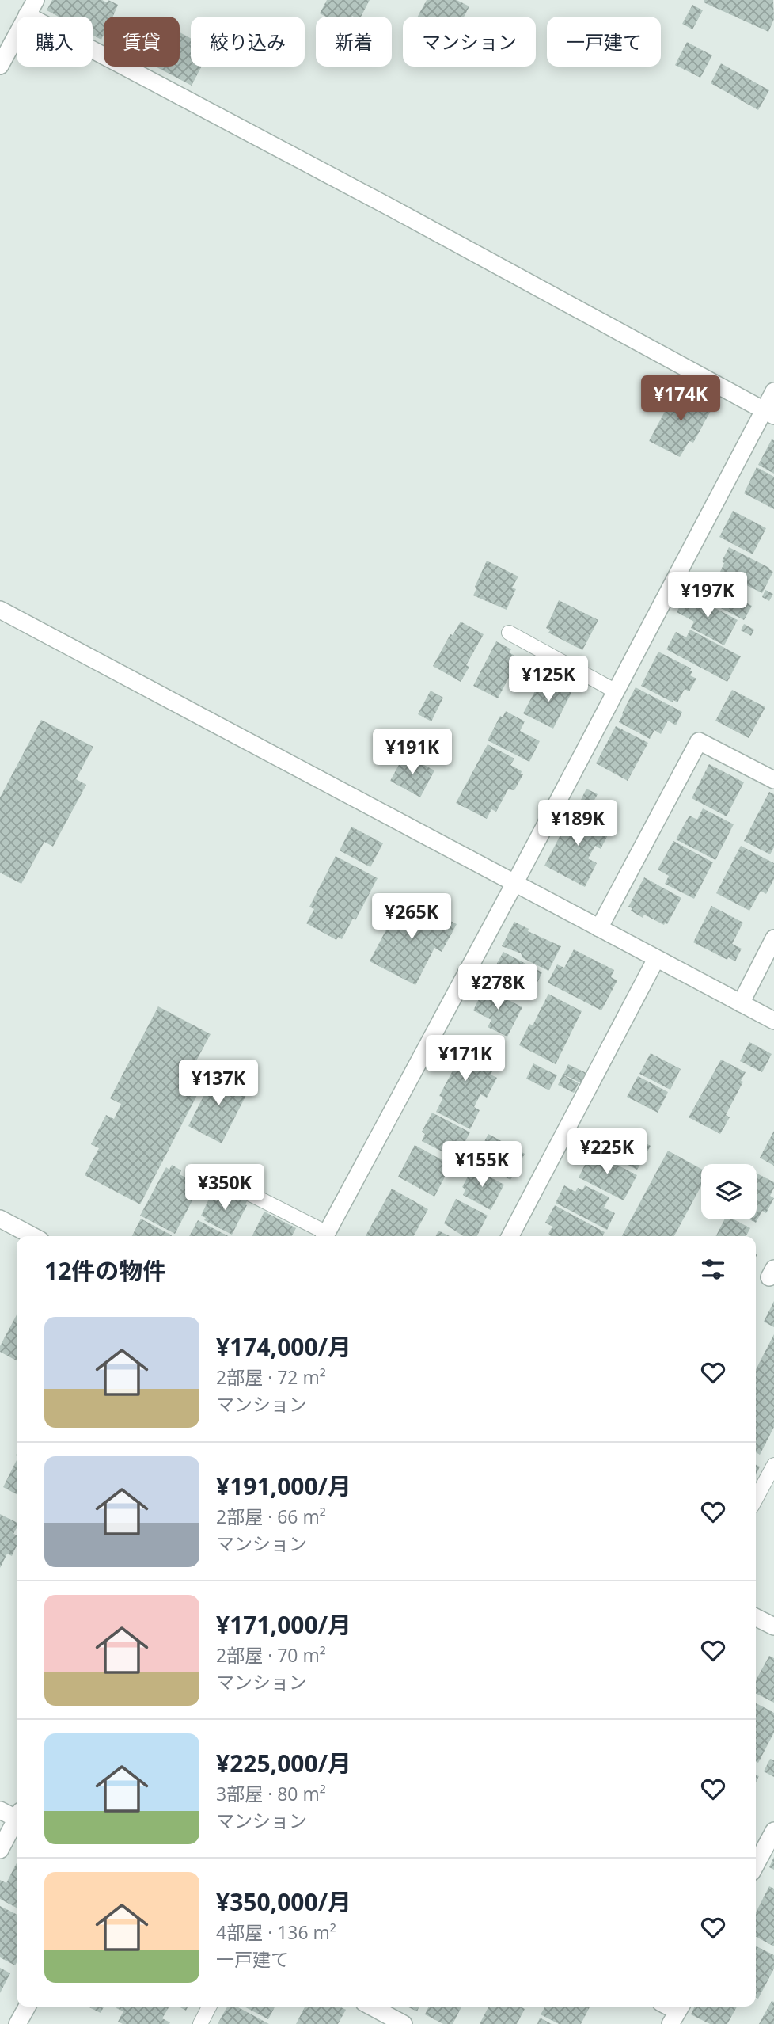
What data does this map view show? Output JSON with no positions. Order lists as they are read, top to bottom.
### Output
{
  "page": {
    "chip": [
      "購入",
      "賃貸",
      "絞り込み",
      "新着",
      "マンション",
      "一戸建て"
    ],
    "price": [
      "¥174K",
      "¥197K",
      "¥125K",
      "¥191K",
      "¥189K",
      "¥265K",
      "¥278K",
      "¥171K",
      "¥137K",
      "¥225K",
      "¥155K",
      "¥350K"
    ],
    "heading": "12件の物件",
    "list": [
      {
        "name": "¥174,000/月",
        "note": "2部屋 · 72 m² · マンション"
      },
      {
        "name": "¥191,000/月",
        "note": "2部屋 · 66 m² · マンション"
      },
      {
        "name": "¥171,000/月",
        "note": "2部屋 · 70 m² · マンション"
      },
      {
        "name": "¥225,000/月",
        "note": "3部屋 · 80 m² · マンション"
      },
      {
        "name": "¥350,000/月",
        "note": "4部屋 · 136 m² · 一戸建て"
      }
    ]
  }
}
